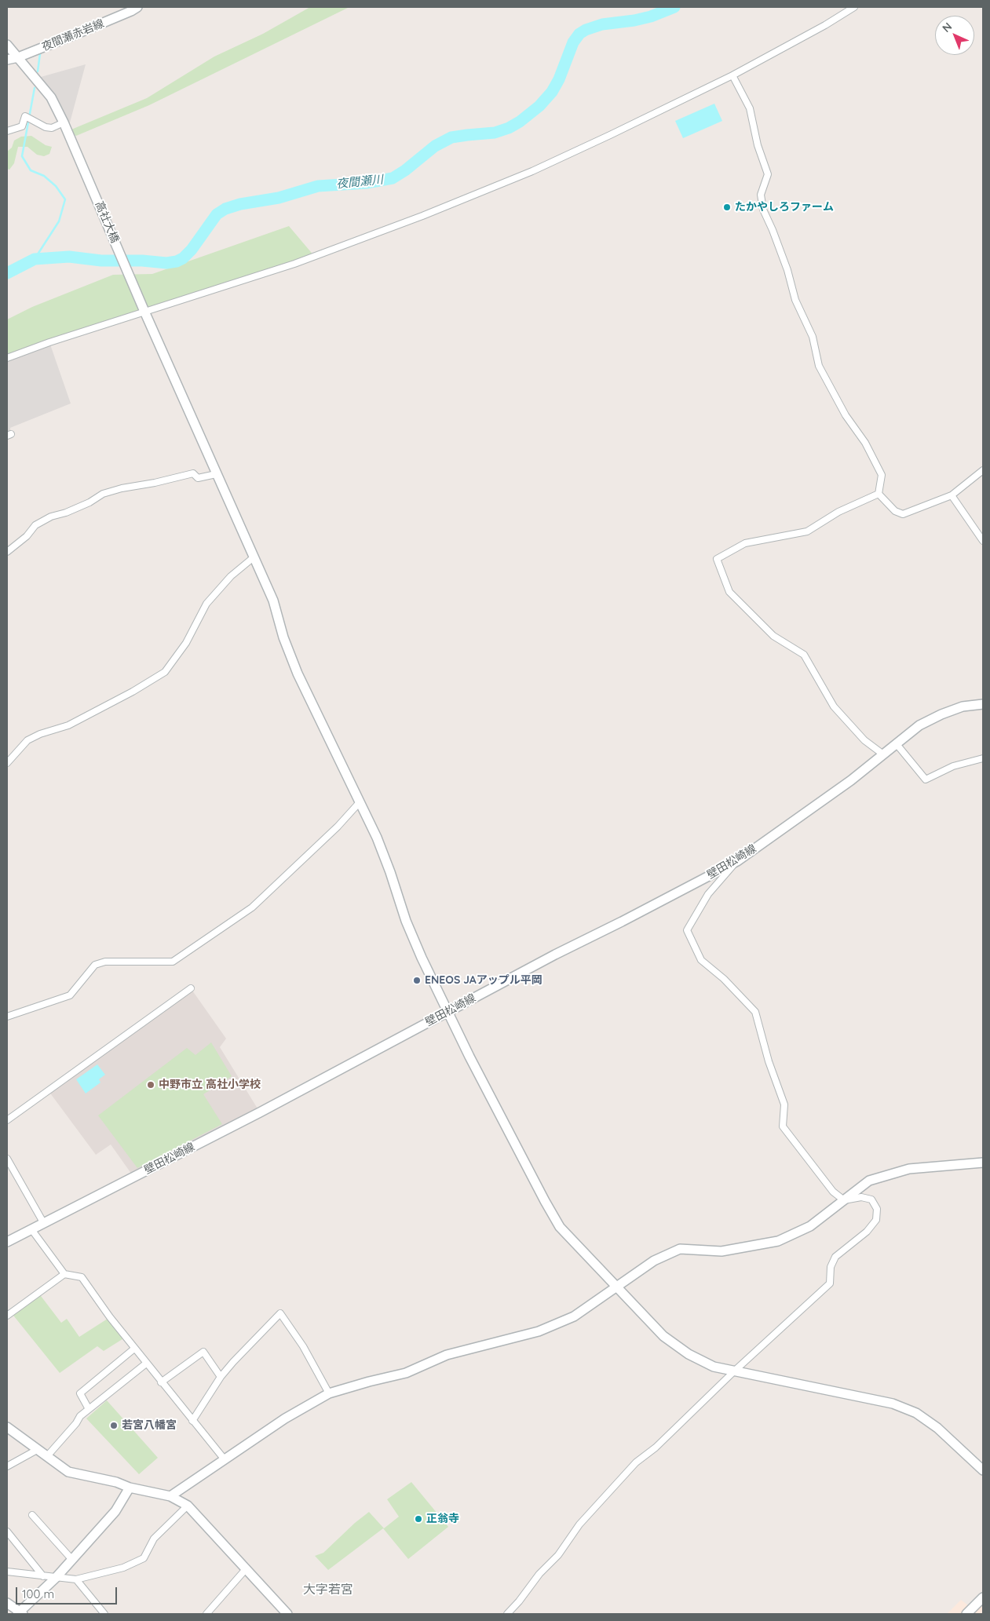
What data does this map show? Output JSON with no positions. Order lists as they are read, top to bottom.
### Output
{
  "streets": {
    "street": ["夜間瀬赤岩線", "高社大橋", "壁田松崎線"]
  },
  "crossings": [
    ["夜間瀬赤岩線", "高社大橋"],
    ["高社大橋", "壁田松崎線"]
  ],
  "districts": ["大字若宮"],
  "water": ["夜間瀬川"],
  "places": [
    "たかやしろファーム",
    "ENEOS JAアップル平岡",
    "中野市立 高社小学校",
    "若宮八幡宮",
    "正翁寺"
  ],
  "scale_bar": "100 m",
  "north": "top left"
}
